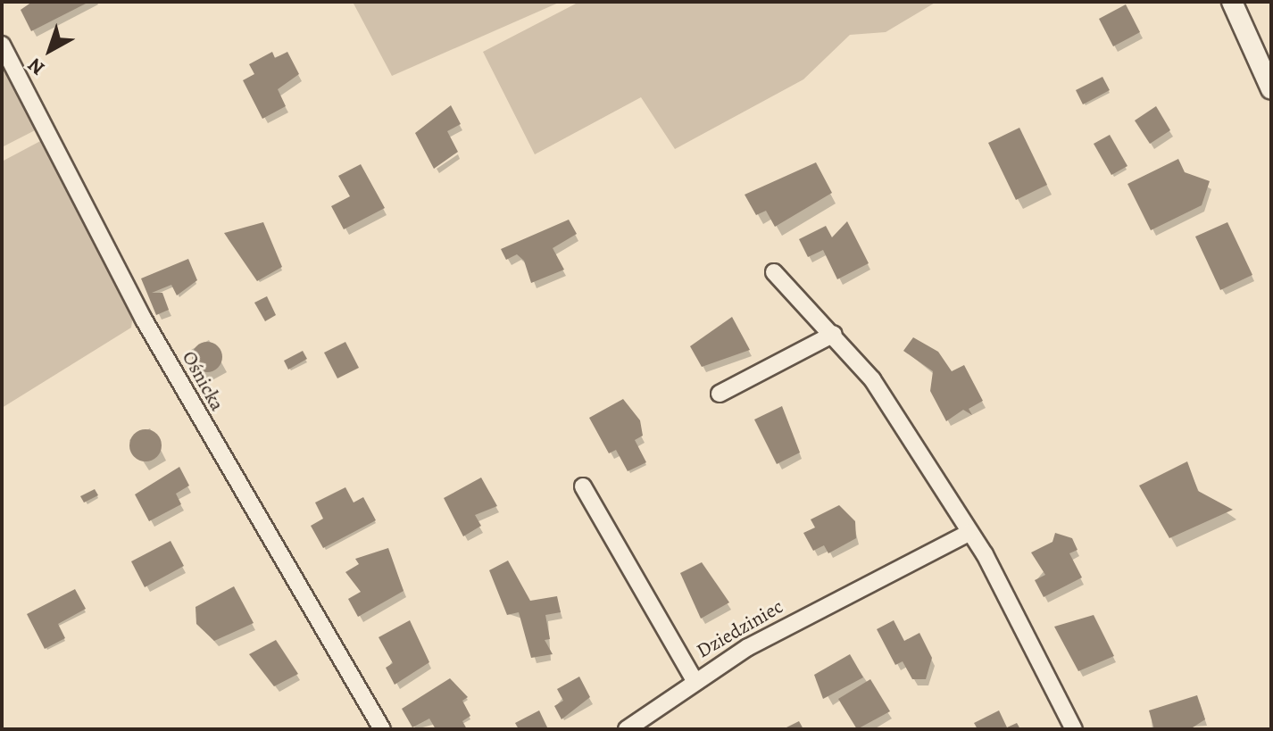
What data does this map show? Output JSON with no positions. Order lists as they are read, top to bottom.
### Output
{
  "streets": {
    "street": ["Ośnicka", "Dziedziniec"]
  },
  "north": "bottom left"
}
